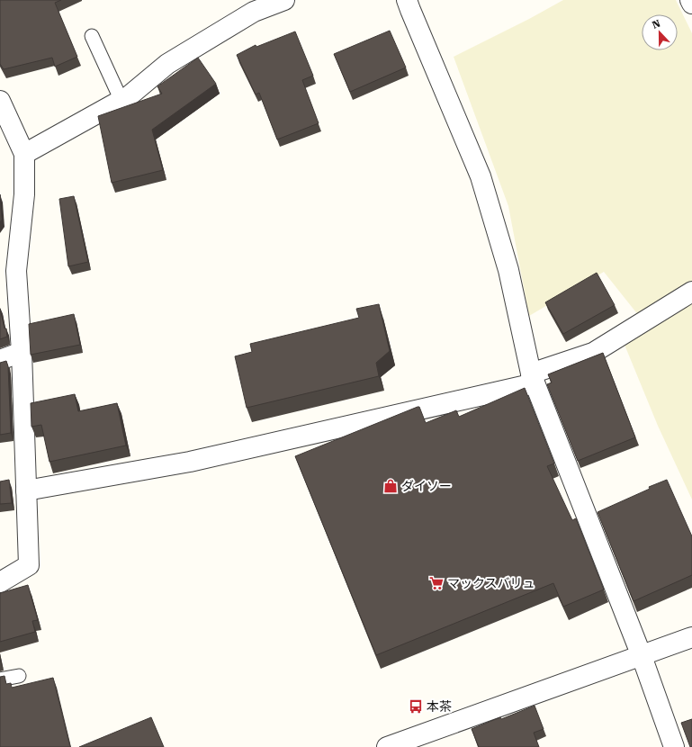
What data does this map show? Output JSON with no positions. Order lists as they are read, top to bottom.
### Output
{
  "places": {
    "shop": ["ダイソー"],
    "supermarket": ["マックスバリュ"],
    "bus stop": ["本茶"]
  },
  "north": "top"
}
